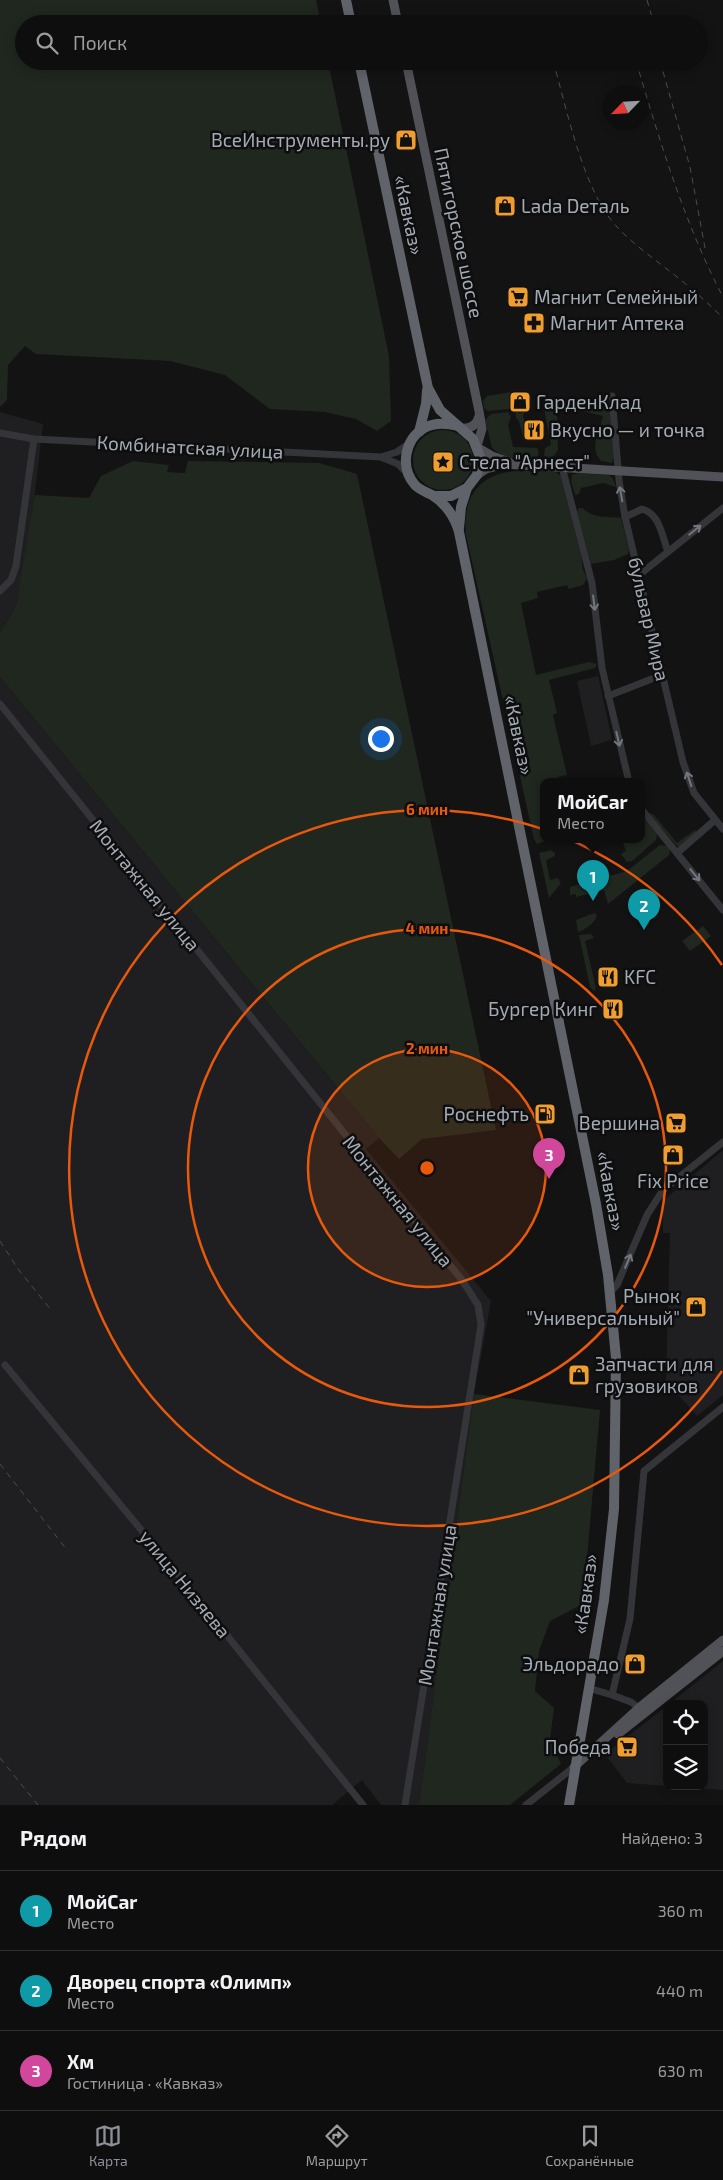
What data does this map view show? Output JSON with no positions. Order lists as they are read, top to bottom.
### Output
{
  "streets": {
    "highway": ["«Кавказ»"],
    "main road": ["Пятигорское шоссе"],
    "street": [
      "Комбинатская улица",
      "бульвар Мира",
      "Монтажная улица",
      "улица Низяева"
    ]
  },
  "crossings": [
    ["«Кавказ»", "Пятигорское шоссе"],
    ["«Кавказ»", "Комбинатская улица"],
    ["Пятигорское шоссе", "Комбинатская улица"]
  ],
  "places": {
    "shop": [
      "ВсеИнструменты.ру",
      "Lada Dеталь",
      "ГарденКлад",
      "Fix Price",
      "Рынок \"Универсальный\"",
      "Запчасти для грузовиков",
      "Эльдорадо"
    ],
    "supermarket": ["Магнит Семейный", "Вершина", "Победа"],
    "pharmacy": ["Магнит Аптека"],
    "restaurant": ["Вкусно — и точка", "KFC", "Бургер Кинг"],
    "place": ["Стела \"Арнест\""],
    "fuel station": ["Роснефть"]
  },
  "north": "bottom left",
  "page": {
    "search": "Поиск",
    "popup": ["МойCar", "Место"],
    "pins": ["1", "2", "3"],
    "heading": ["Рядом", "Найдено: 3"],
    "list": [
      {
        "mark": "1",
        "name": "МойCar",
        "note": "Место",
        "value": "360 m"
      },
      {
        "mark": "2",
        "name": "Дворец спорта «Олимп»",
        "note": "Место",
        "value": "440 m"
      },
      {
        "mark": "3",
        "name": "Хм",
        "note": "Гостиница · «Кавказ»",
        "value": "630 m"
      }
    ],
    "nav": ["Карта", "Маршрут", "Сохранённые"]
  },
  "rings": ["6 мин", "4 мин", "2 мин"]
}
